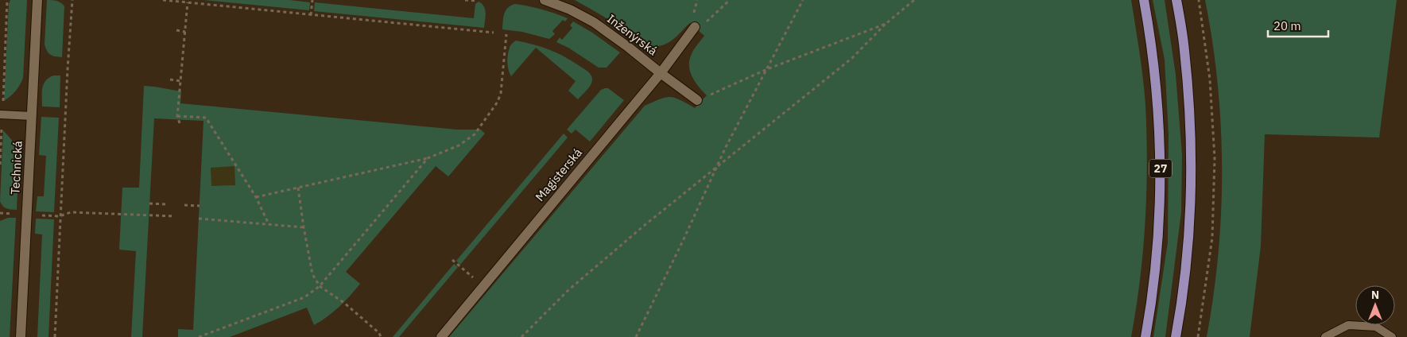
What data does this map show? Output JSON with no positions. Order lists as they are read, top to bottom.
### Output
{
  "streets": {
    "main road": ["27"],
    "street": ["Inženýrská", "Technická", "Magisterská"]
  },
  "crossings": [
    ["Inženýrská", "Magisterská"]
  ],
  "scale_bar": "20 m",
  "north": "top"
}
